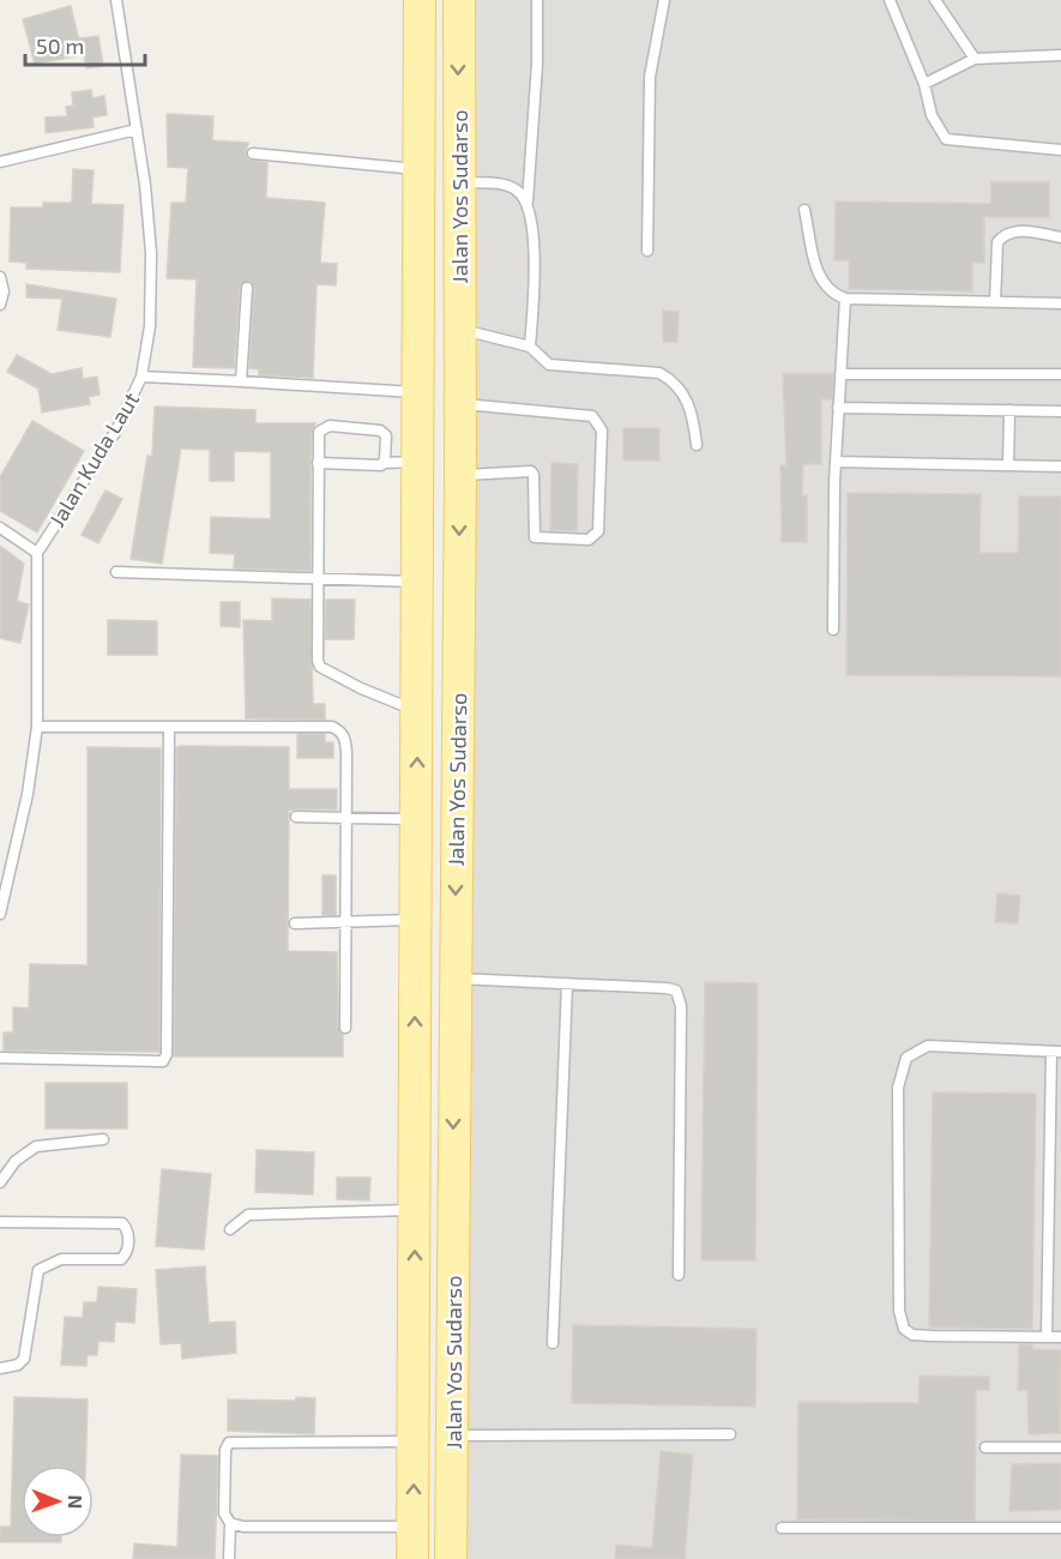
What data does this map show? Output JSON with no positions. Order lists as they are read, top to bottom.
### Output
{
  "streets": {
    "main road": ["Jalan Yos Sudarso"],
    "lane": ["Jalan Kuda Laut"]
  },
  "scale_bar": "50 m",
  "north": "right"
}
